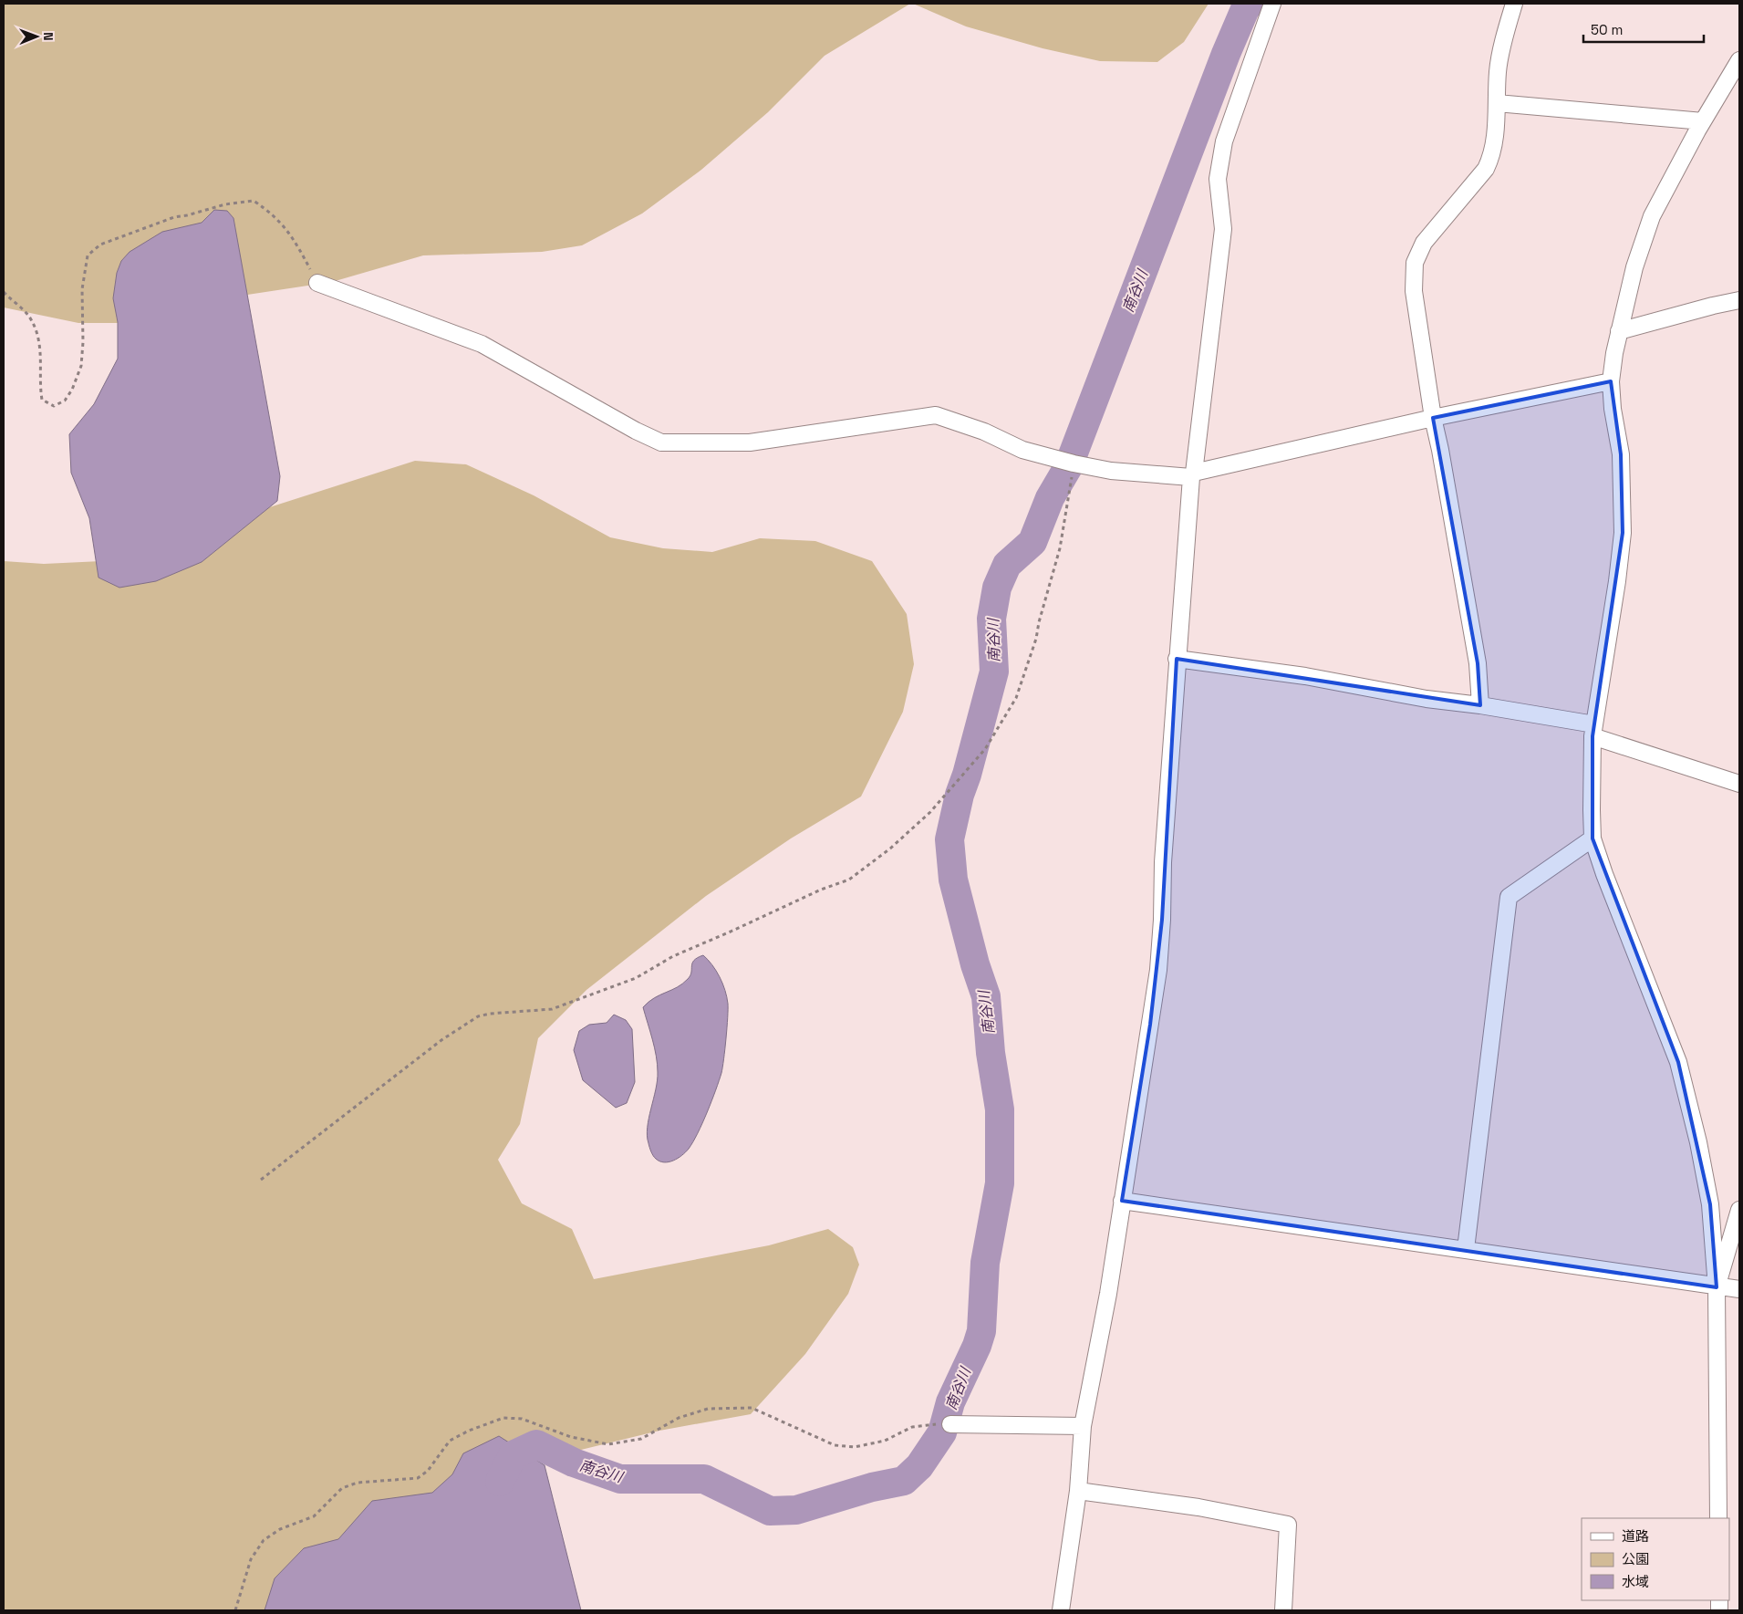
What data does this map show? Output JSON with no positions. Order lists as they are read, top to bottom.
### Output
{
  "water": ["南谷川"],
  "legend": ["道路", "公園", "水域"],
  "scale_bar": "50 m",
  "north": "right"
}
